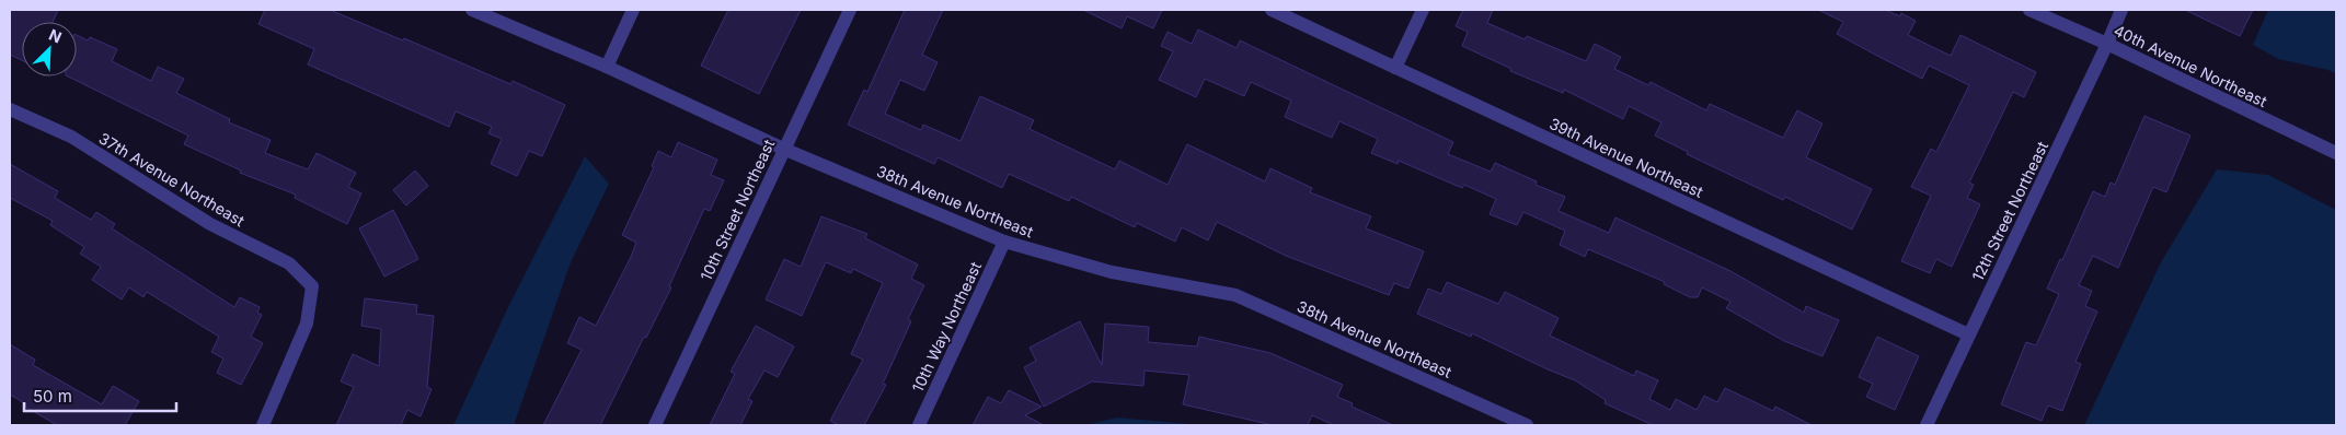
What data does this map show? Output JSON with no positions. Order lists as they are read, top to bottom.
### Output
{
  "streets": {
    "street": [
      "40th Avenue Northeast",
      "39th Avenue Northeast",
      "37th Avenue Northeast",
      "38th Avenue Northeast",
      "10th Street Northeast",
      "12th Street Northeast",
      "10th Way Northeast"
    ]
  },
  "crossings": [
    ["40th Avenue Northeast", "12th Street Northeast"],
    ["39th Avenue Northeast", "12th Street Northeast"],
    ["38th Avenue Northeast", "10th Street Northeast"],
    ["38th Avenue Northeast", "10th Way Northeast"]
  ],
  "scale_bar": "50 m",
  "north": "top right"
}
